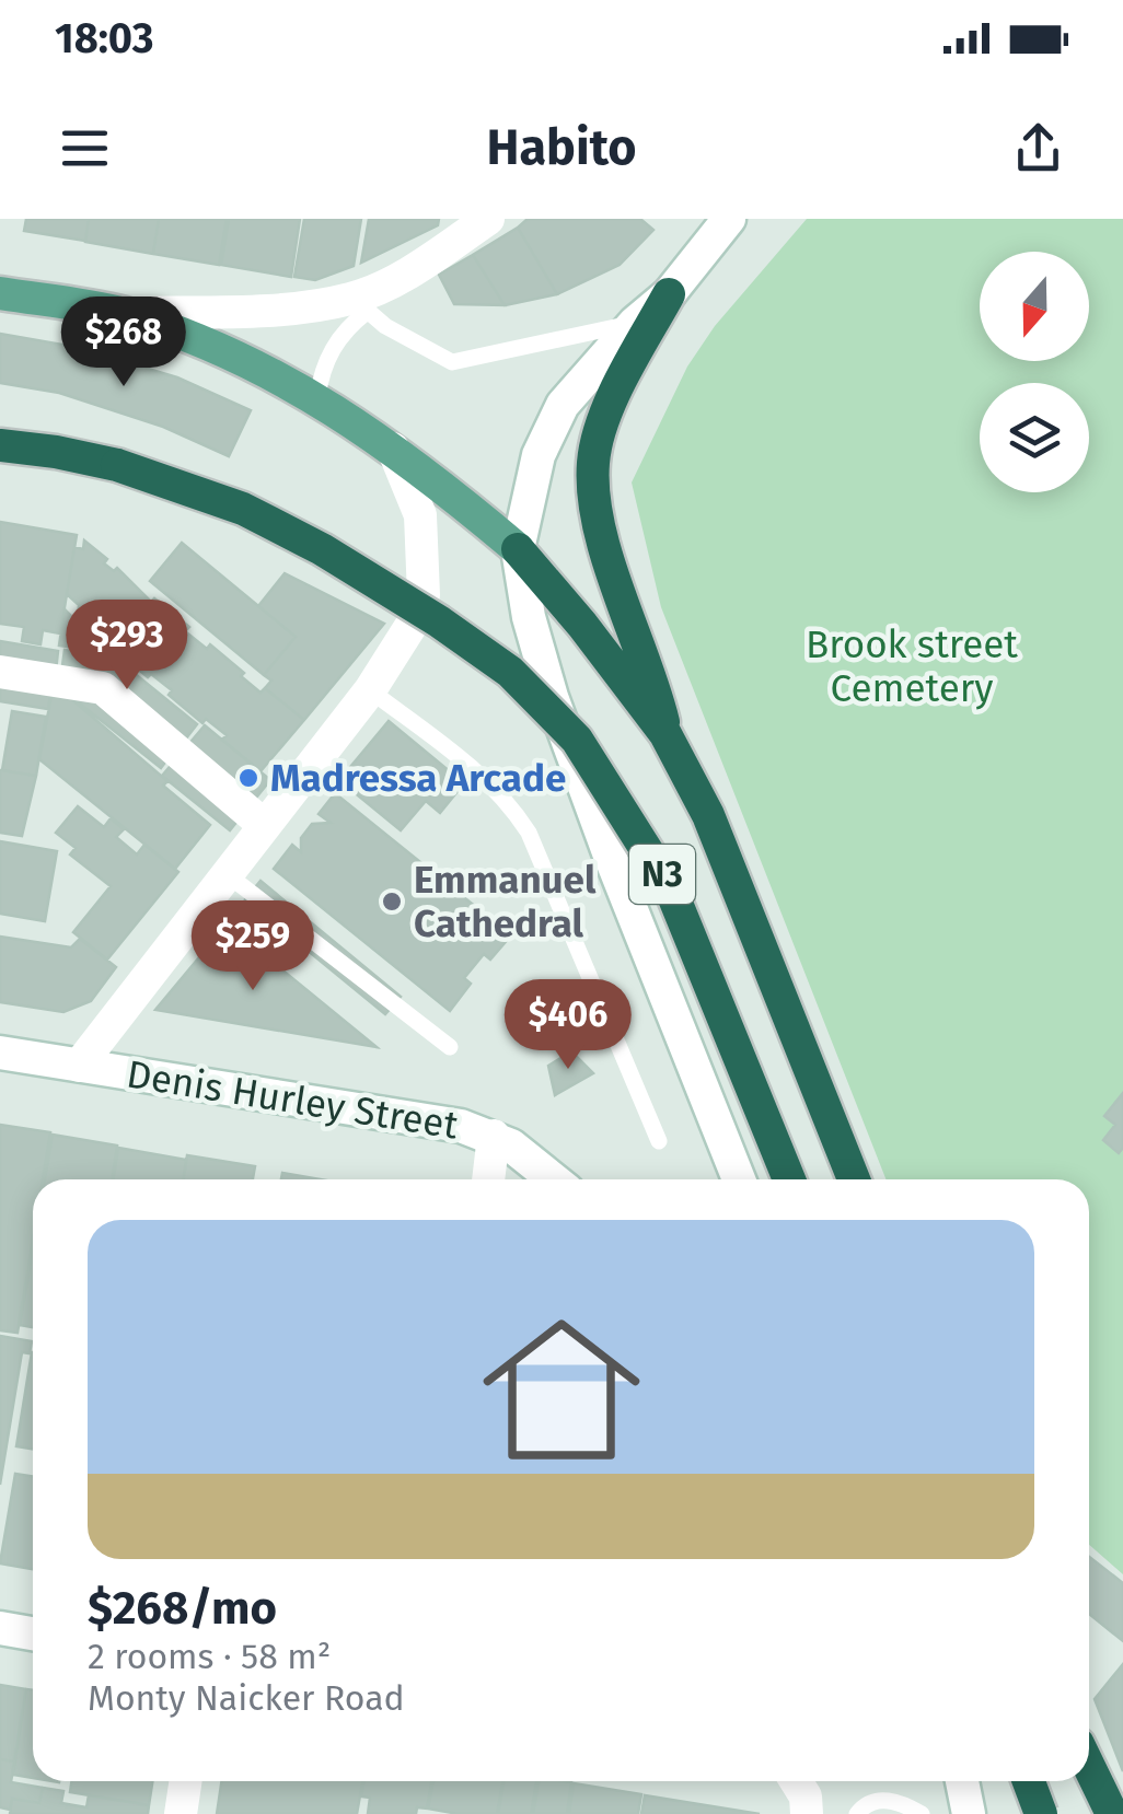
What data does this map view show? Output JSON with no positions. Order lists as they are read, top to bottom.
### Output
{
  "streets": {
    "highway": ["N3"],
    "street": ["Denis Hurley Street"]
  },
  "parks": ["Brook street Cemetery"],
  "places": ["Madressa Arcade", "Emmanuel Cathedral"],
  "north": "bottom",
  "page": {
    "status": "18:03",
    "header": "Habito",
    "price": [
      "$268",
      "$293",
      "$259",
      "$406"
    ],
    "list": [
      {
        "name": "$268/mo",
        "note": "2 rooms · 58 m² · Monty Naicker Road"
      }
    ]
  }
}
